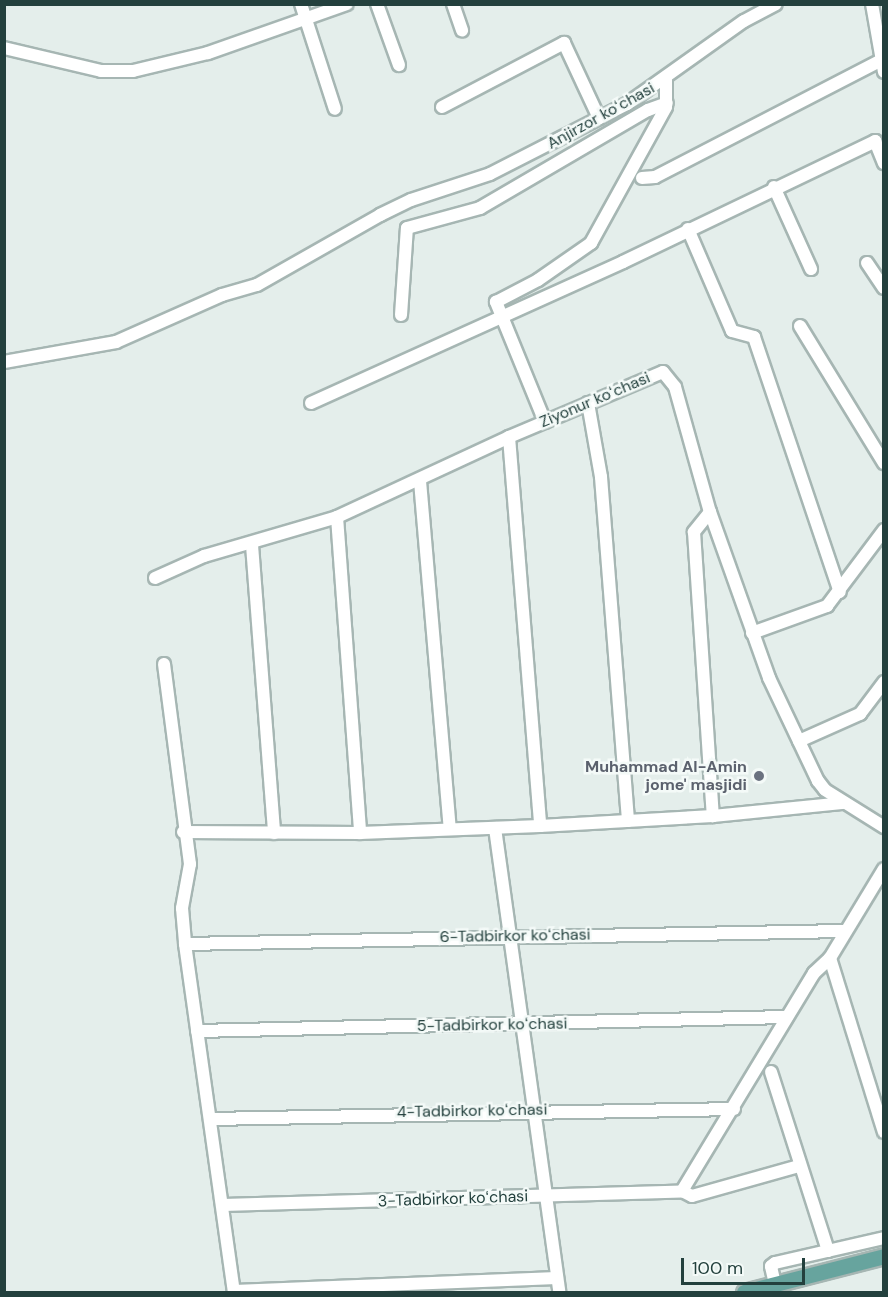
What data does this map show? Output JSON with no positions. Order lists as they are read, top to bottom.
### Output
{
  "streets": {
    "street": [
      "Anjirzor koʻchasi",
      "Ziyonur koʻchasi",
      "6-Tadbirkor koʻchasi",
      "5-Tadbirkor koʻchasi",
      "4-Tadbirkor koʻchasi",
      "3-Tadbirkor koʻchasi"
    ]
  },
  "places": ["Muhammad Al-Amin jome' masjidi"],
  "scale_bar": "100 m"
}
